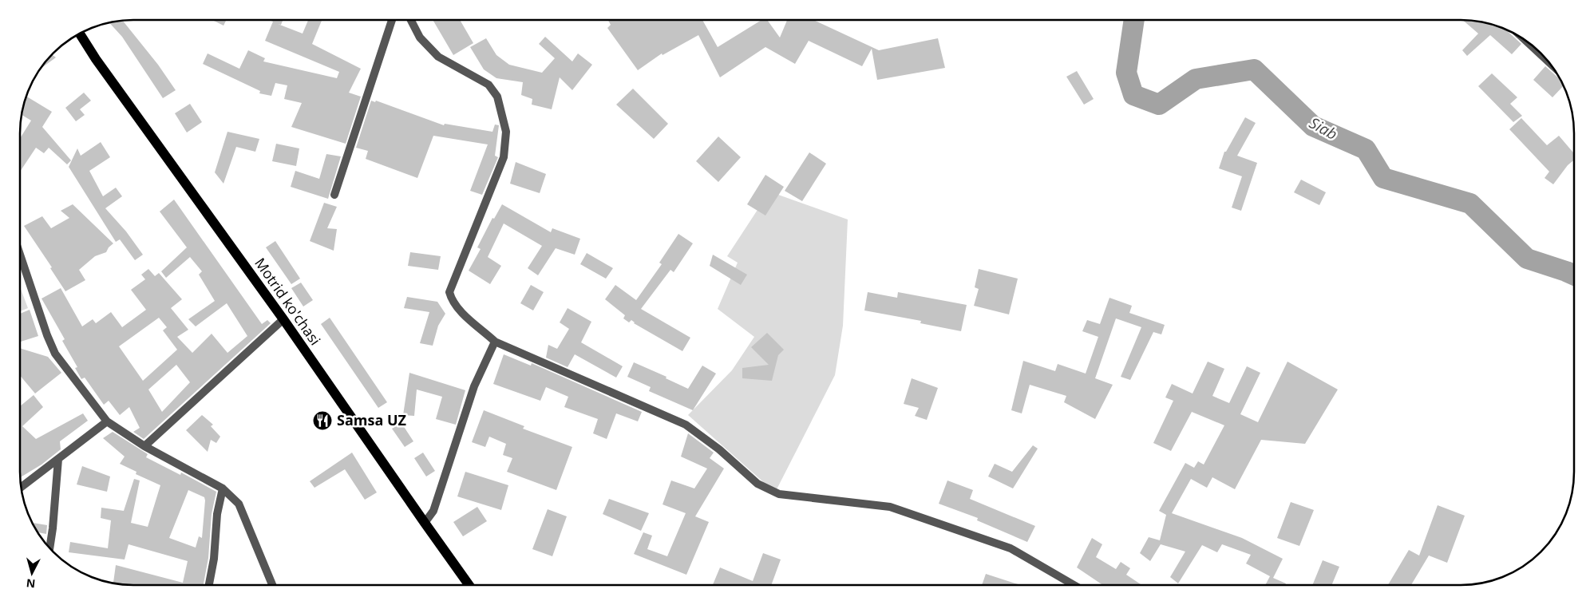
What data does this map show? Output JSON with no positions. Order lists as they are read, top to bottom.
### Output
{
  "streets": {
    "main road": ["Motrid ko'chasi"]
  },
  "water": ["Siab"],
  "places": {
    "restaurant": ["Samsa UZ"]
  },
  "north": "bottom"
}
